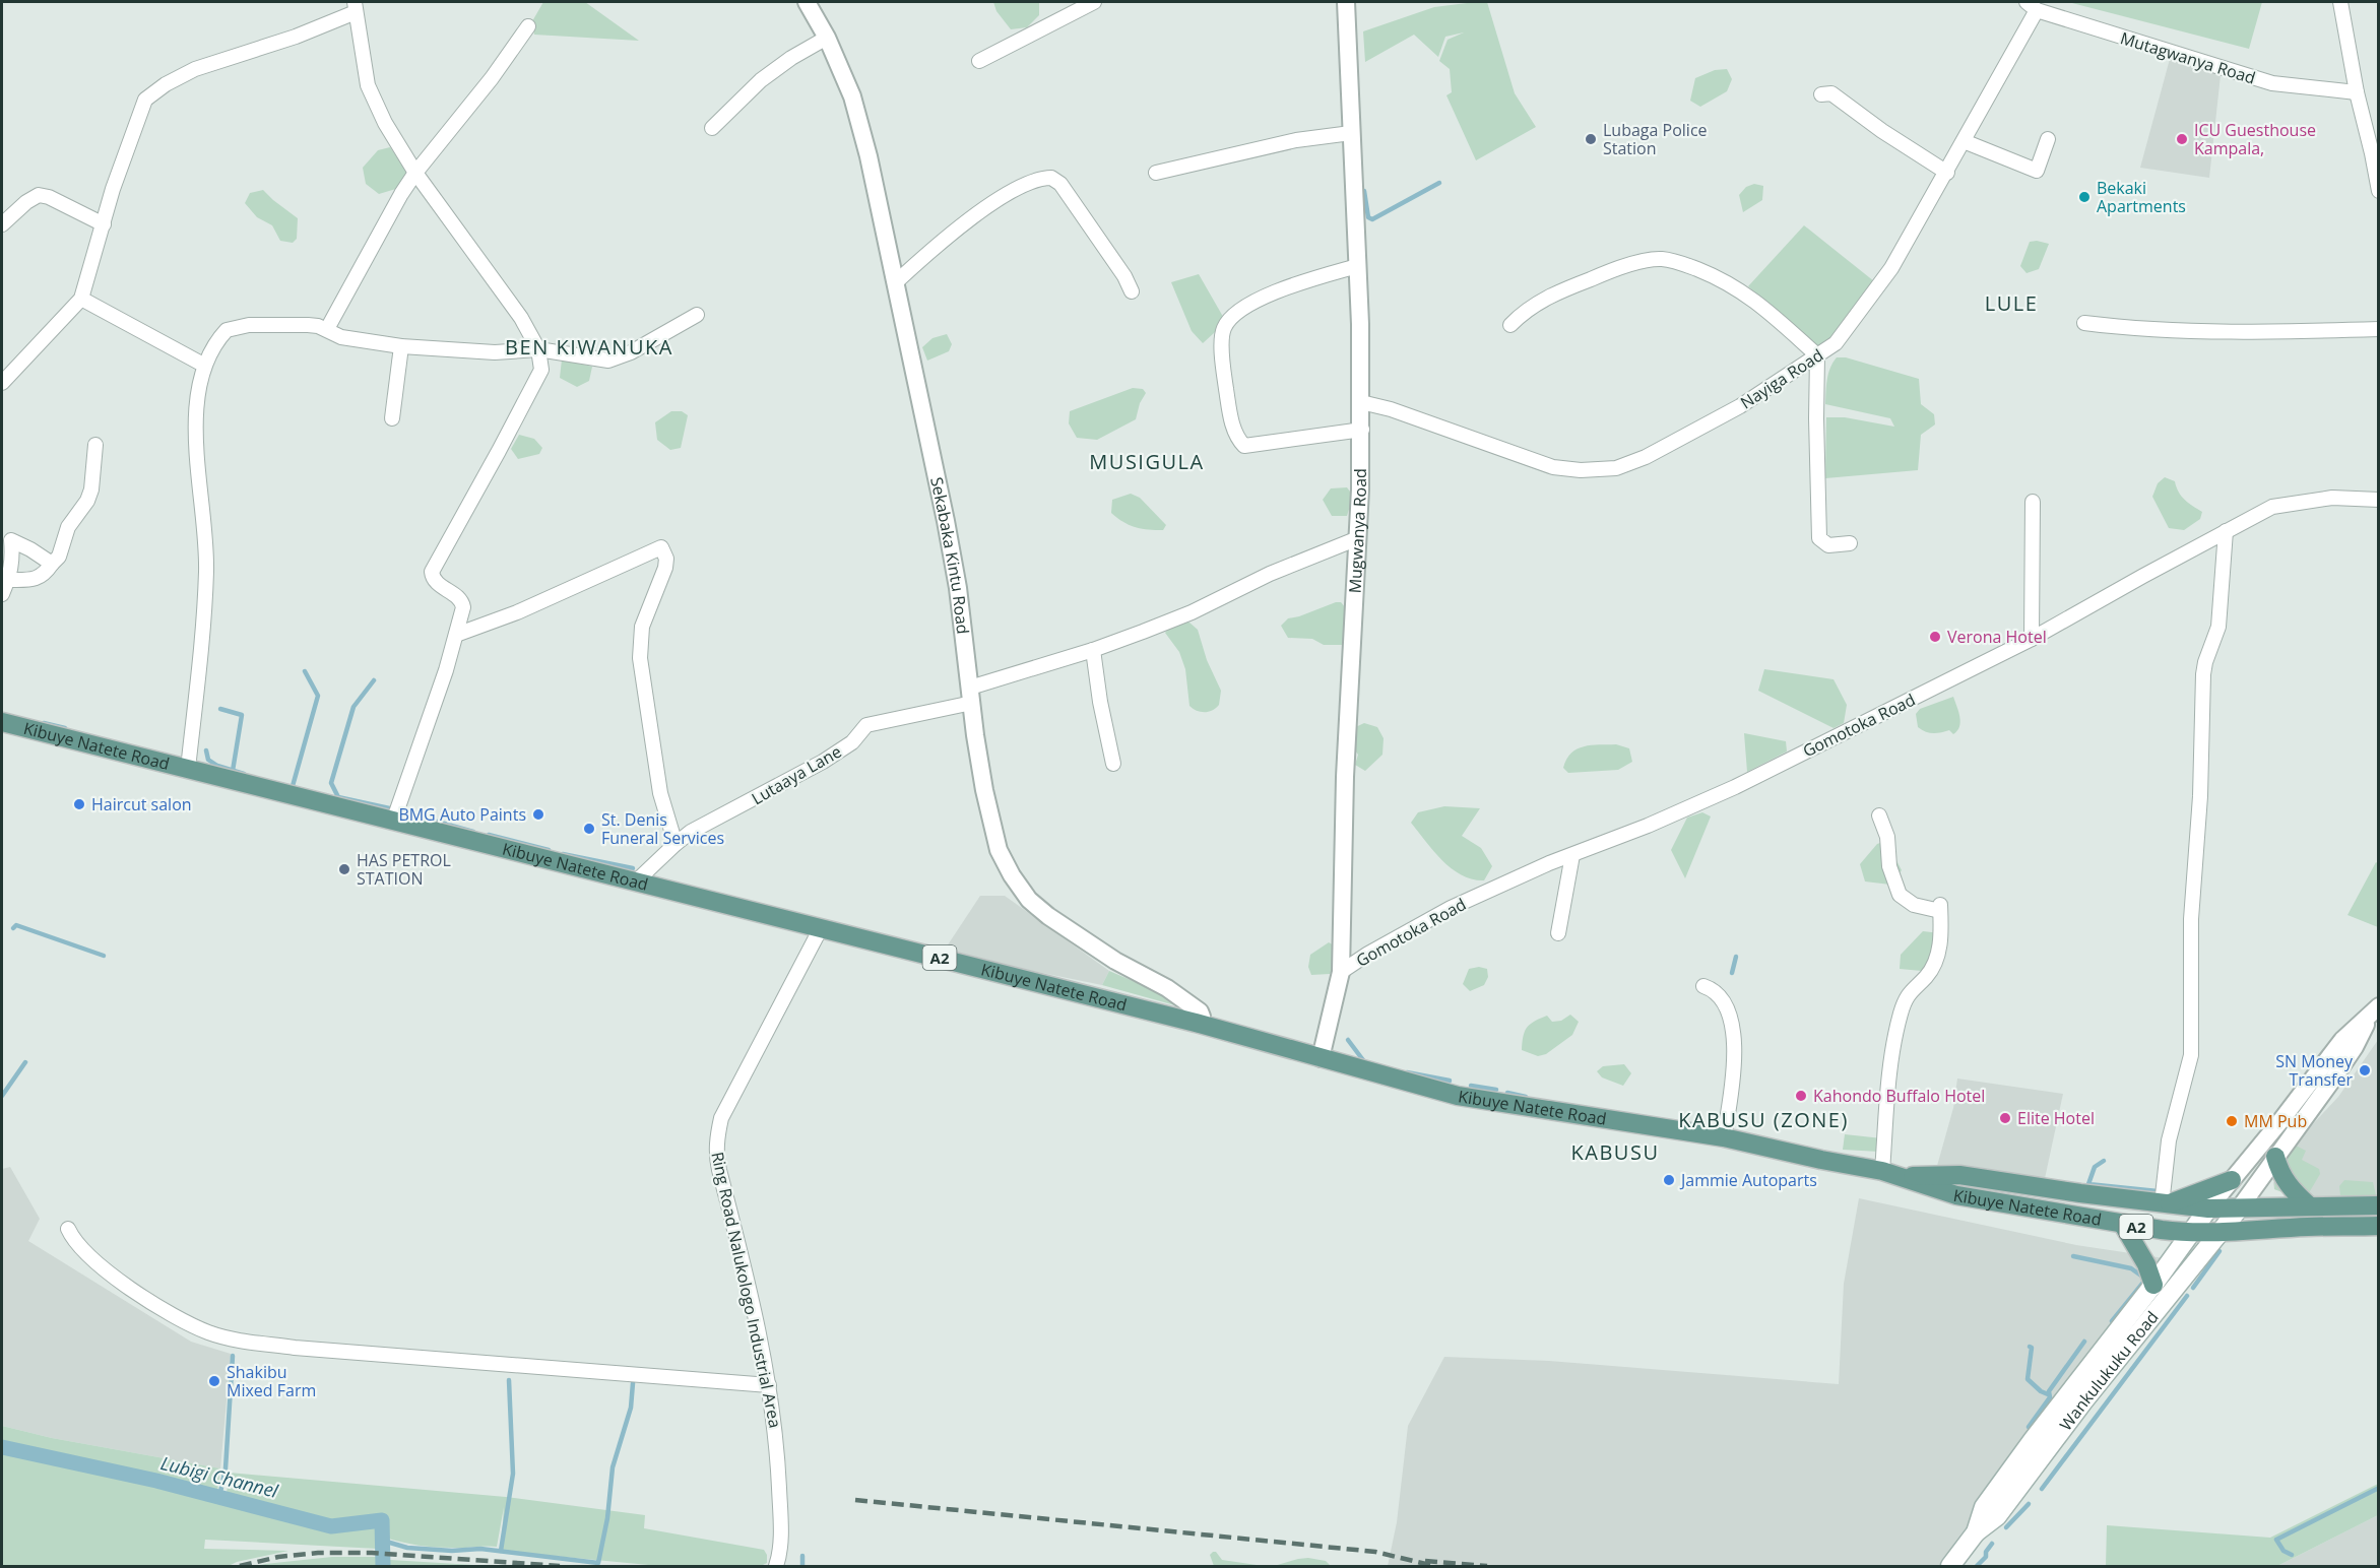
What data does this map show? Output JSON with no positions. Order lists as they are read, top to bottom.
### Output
{
  "streets": {
    "main road": ["Kibuye Natete Road", "A2", "Wankulukuku Road"],
    "street": [
      "Mutagwanya Road",
      "Nayiga Road",
      "Mugwanya Road",
      "Sekabaka Kintu Road",
      "Gomotoka Road",
      "Lutaaya Lane",
      "Ring Road Nalukologo Industrial Area"
    ]
  },
  "crossings": [
    ["Mutagwanya Road", "Nayiga Road"],
    ["Nayiga Road", "Mugwanya Road"],
    ["Mugwanya Road", "Gomotoka Road"],
    ["Mugwanya Road", "Kibuye Natete Road"],
    ["Mugwanya Road", "Lutaaya Lane"],
    ["Sekabaka Kintu Road", "Kibuye Natete Road"],
    ["Sekabaka Kintu Road", "Lutaaya Lane"],
    ["Kibuye Natete Road", "Lutaaya Lane"],
    ["Kibuye Natete Road", "Ring Road Nalukologo Industrial Area"],
    ["Kibuye Natete Road", "Wankulukuku Road"]
  ],
  "districts": [
    "LULE",
    "BEN KIWANUKA",
    "MUSIGULA",
    "KABUSU (ZONE)",
    "KABUSU"
  ],
  "water": ["Lubigi Channel"],
  "places": [
    "Lubaga Police Station",
    "ICU Guesthouse Kampala,",
    "Bekaki Apartments",
    "Verona Hotel",
    "Haircut salon",
    "BMG Auto Paints",
    "St. Denis Funeral Services",
    "HAS PETROL STATION",
    "SN Money Transfer",
    "Kahondo Buffalo Hotel",
    "Elite Hotel",
    "MM Pub",
    "Jammie Autoparts",
    "Shakibu Mixed Farm"
  ]
}
